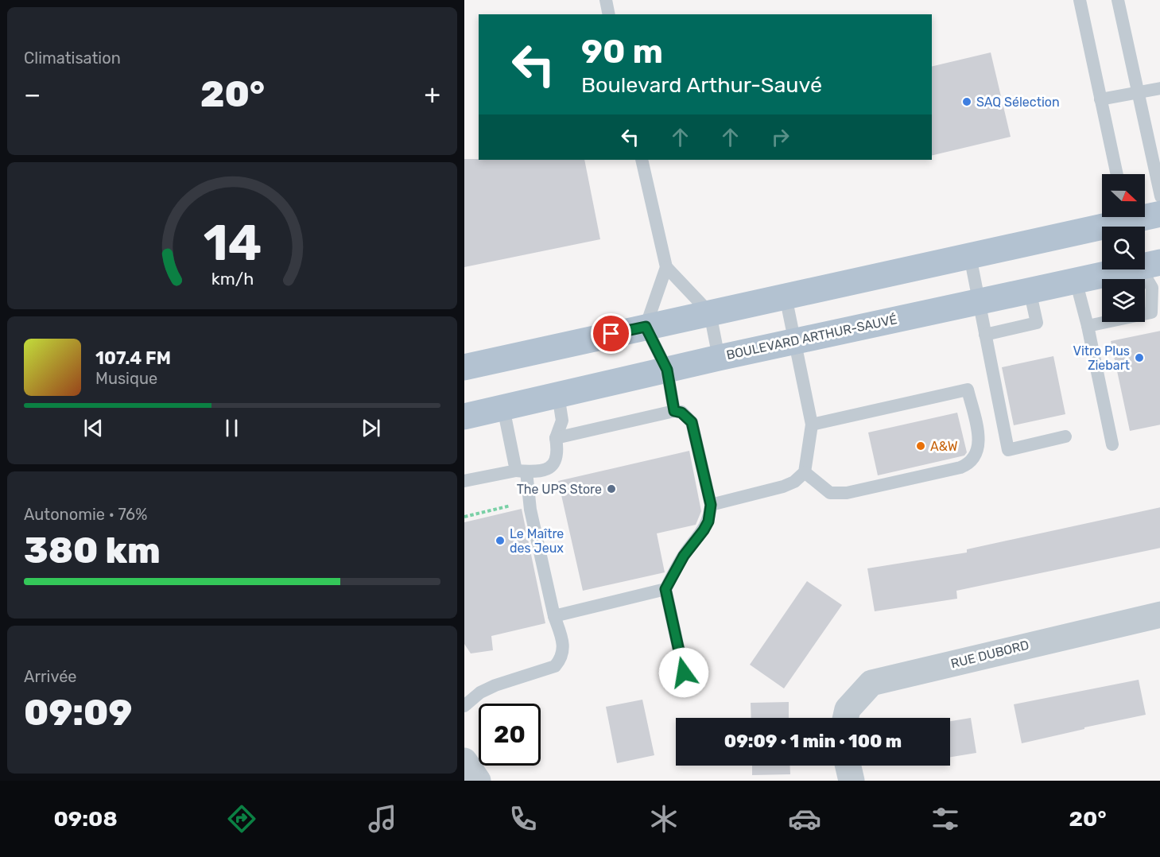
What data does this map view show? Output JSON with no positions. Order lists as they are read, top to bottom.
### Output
{
  "streets": {
    "main road": ["BOULEVARD ARTHUR-SAUVÉ"],
    "street": ["RUE DUBORD"]
  },
  "places": [
    "SAQ Sélection",
    "Vitro Plus Ziebart",
    "A&W",
    "The UPS Store",
    "Le Maître des Jeux"
  ],
  "north": "right",
  "page": {
    "tile": [
      "Climatisation",
      ["Autonomie · 76%", "380 km"],
      ["Arrivée", "09:09"]
    ],
    "turn": ["90 m", "Boulevard Arthur-Sauvé"],
    "heat": ["−", "20°", "+"],
    "song": ["107.4 FM", "Musique"],
    "limit": "20",
    "trip": "09:09 · 1 min · 100 m",
    "tabs": ["09:08", "20°"],
    "gauge": ["14", "km/h"]
  }
}
